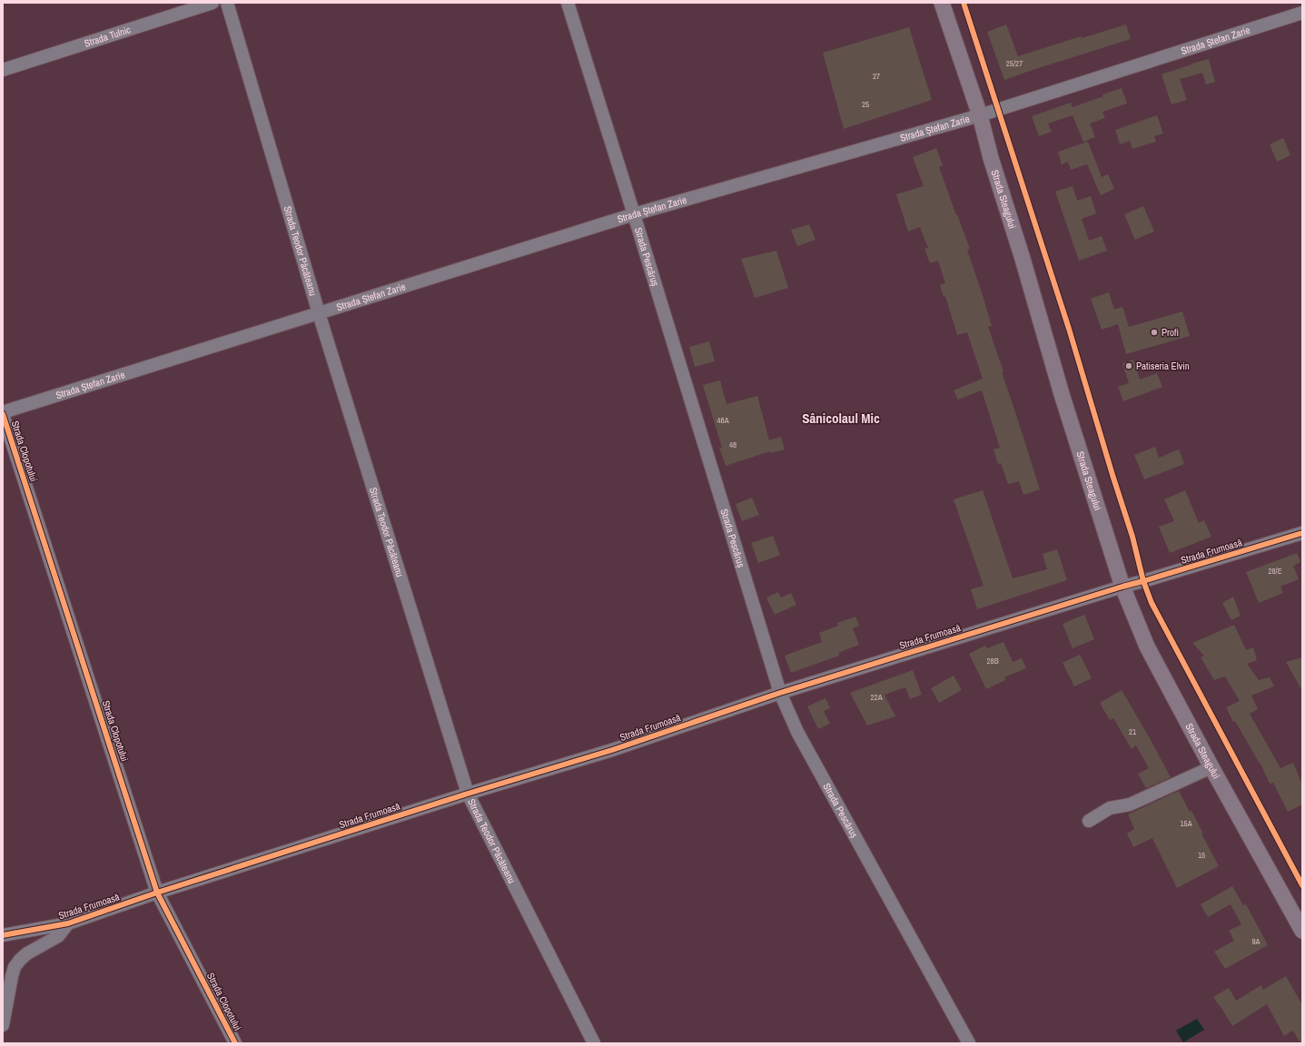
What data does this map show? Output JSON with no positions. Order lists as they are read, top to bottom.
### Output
{
  "streets": {
    "main road": ["Strada Steagului"],
    "street": [
      "Strada Tulnic",
      "Strada Ștefan Zarie",
      "Strada Teodor Păcăteanu",
      "Strada Pescăruș",
      "Strada Clopotului",
      "Strada Frumoasă"
    ]
  },
  "crossings": [
    ["Strada Ștefan Zarie", "Strada Steagului"],
    ["Strada Ștefan Zarie", "Strada Teodor Păcăteanu"],
    ["Strada Ștefan Zarie", "Strada Pescăruș"],
    ["Strada Ștefan Zarie", "Strada Clopotului"],
    ["Strada Steagului", "Strada Frumoasă"],
    ["Strada Teodor Păcăteanu", "Strada Frumoasă"],
    ["Strada Pescăruș", "Strada Frumoasă"],
    ["Strada Clopotului", "Strada Frumoasă"]
  ],
  "districts": ["Sânicolaul Mic"],
  "places": ["Profi", "Patiseria Elvin"],
  "house_numbers": [
    "25/27",
    "27",
    "25",
    "48A",
    "48",
    "28/E",
    "28B",
    "22A",
    "21",
    "15A",
    "15",
    "9A"
  ]
}
